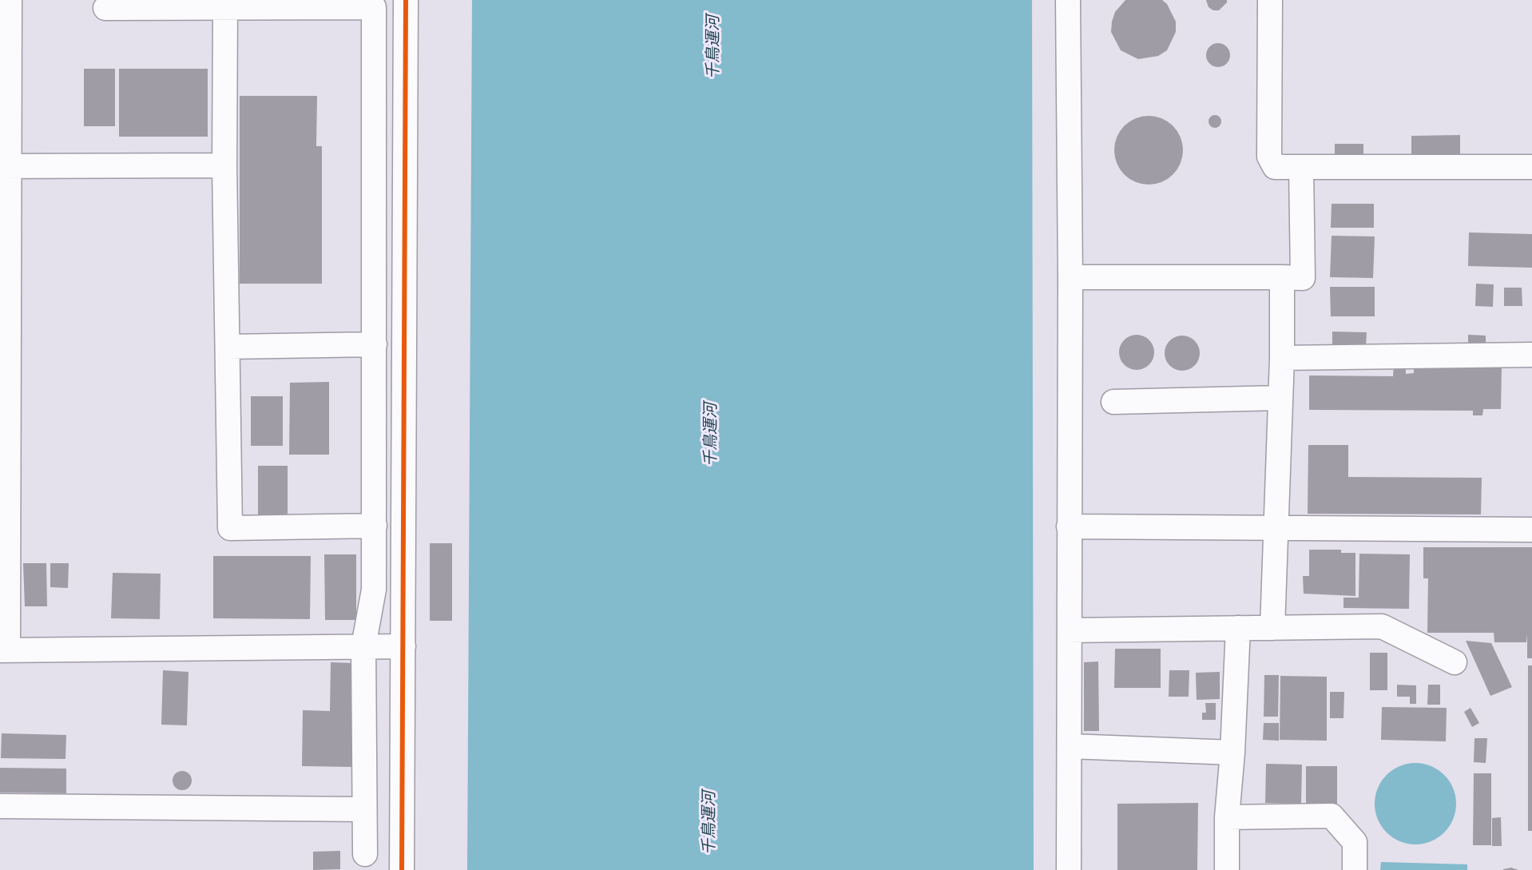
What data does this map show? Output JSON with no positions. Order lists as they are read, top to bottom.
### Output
{
  "water": ["千鳥運河"]
}
